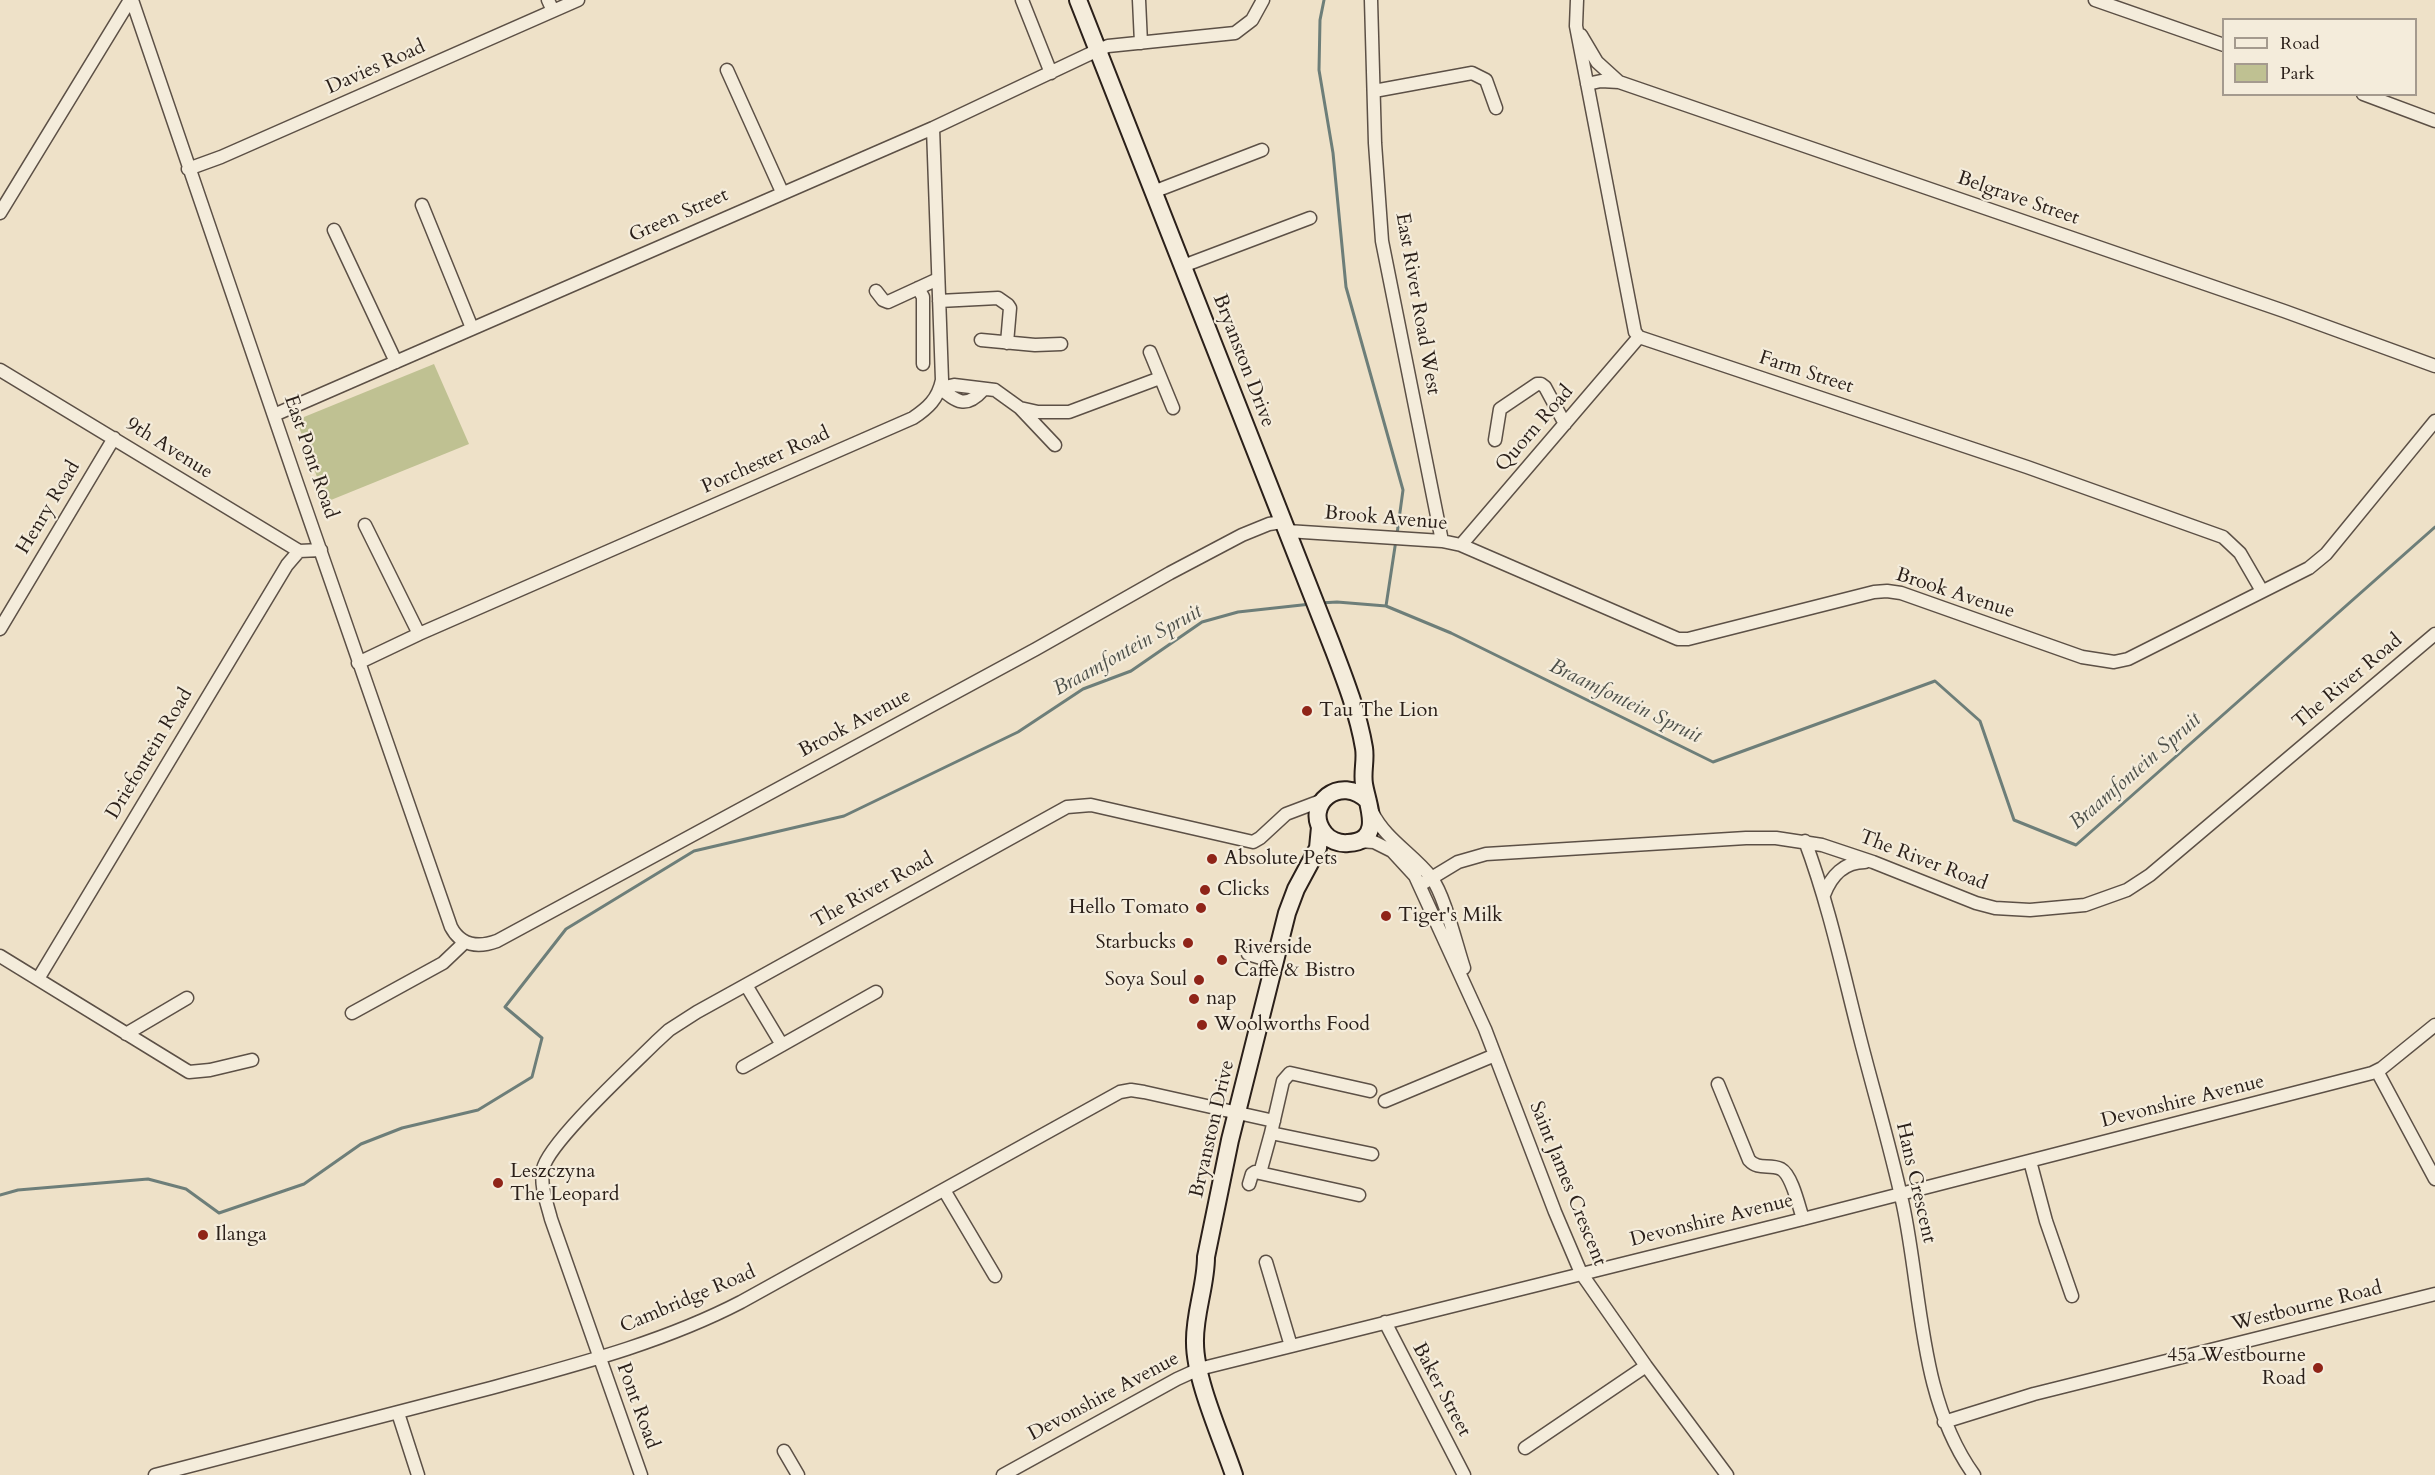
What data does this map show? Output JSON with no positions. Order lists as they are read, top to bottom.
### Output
{
  "streets": {
    "main road": ["Bryanston Drive"],
    "street": [
      "Davies Road",
      "Belgrave Street",
      "Green Street",
      "East River Road West",
      "Farm Street",
      "Quorn Road",
      "9th Avenue",
      "East Pont Road",
      "Porchester Road",
      "Henry Road",
      "Brook Avenue",
      "The River Road",
      "Driefontein Road",
      "Devonshire Avenue",
      "Hans Crescent",
      "Saint James Crescent",
      "Cambridge Road",
      "Westbourne Road",
      "Baker Street",
      "Pont Road"
    ]
  },
  "crossings": [
    ["Davies Road", "East Pont Road"],
    ["Green Street", "Bryanston Drive"],
    ["Green Street", "East Pont Road"],
    ["East River Road West", "Brook Avenue"],
    ["Bryanston Drive", "Brook Avenue"],
    ["Bryanston Drive", "The River Road"],
    ["Bryanston Drive", "Devonshire Avenue"],
    ["Bryanston Drive", "Saint James Crescent"],
    ["Bryanston Drive", "Cambridge Road"],
    ["Farm Street", "Quorn Road"],
    ["Farm Street", "Brook Avenue"],
    ["Quorn Road", "Brook Avenue"],
    ["9th Avenue", "Henry Road"],
    ["9th Avenue", "Driefontein Road"],
    ["East Pont Road", "Porchester Road"],
    ["East Pont Road", "Brook Avenue"],
    ["The River Road", "Hans Crescent"],
    ["The River Road", "Saint James Crescent"],
    ["The River Road", "Pont Road"],
    ["Devonshire Avenue", "Hans Crescent"],
    ["Devonshire Avenue", "Saint James Crescent"],
    ["Devonshire Avenue", "Baker Street"],
    ["Hans Crescent", "Westbourne Road"],
    ["Cambridge Road", "Pont Road"]
  ],
  "water": ["Braamfontein Spruit"],
  "places": [
    "Tau The Lion",
    "Absolute Pets",
    "Clicks",
    "Hello Tomato",
    "Tiger's Milk",
    "Starbucks",
    "Riverside Caffè & Bistro",
    "Soya Soul",
    "nap",
    "Woolworths Food",
    "Leszczyna The Leopard",
    "Ilanga",
    "45a Westbourne Road"
  ],
  "legend": ["Road", "Park"]
}
